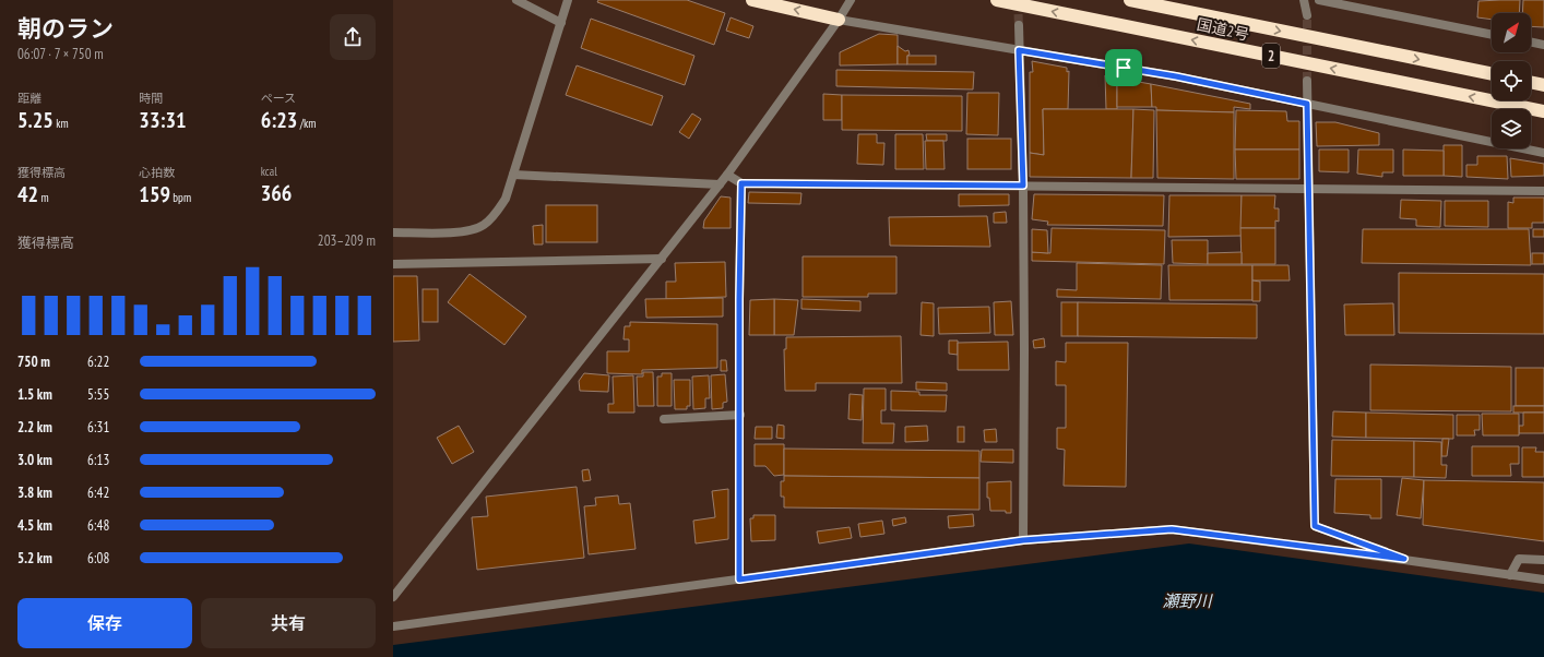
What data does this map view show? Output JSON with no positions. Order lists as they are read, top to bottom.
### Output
{
  "streets": {
    "highway": ["国道2号", "2"]
  },
  "water": ["瀬野川"],
  "north": "top right",
  "page": {
    "heading": ["朝のラン", "06:07 · 7 × 750 m"],
    "stats": [
      ["距離", "5.25 km"],
      ["時間", "33:31"],
      ["ペース", "6:23 /km"],
      ["獲得標高", "42 m"],
      ["心拍数", "159 bpm"],
      ["kcal", "366"]
    ],
    "chart": ["獲得標高", "203–209 m"],
    "list": [
      {
        "name": "750 m",
        "note": "6:22"
      },
      {
        "name": "1.5 km",
        "note": "5:55"
      },
      {
        "name": "2.2 km",
        "note": "6:31"
      },
      {
        "name": "3.0 km",
        "note": "6:13"
      },
      {
        "name": "3.8 km",
        "note": "6:42"
      },
      {
        "name": "4.5 km",
        "note": "6:48"
      },
      {
        "name": "5.2 km",
        "note": "6:08"
      }
    ],
    "buttons": ["保存", "共有"]
  }
}
